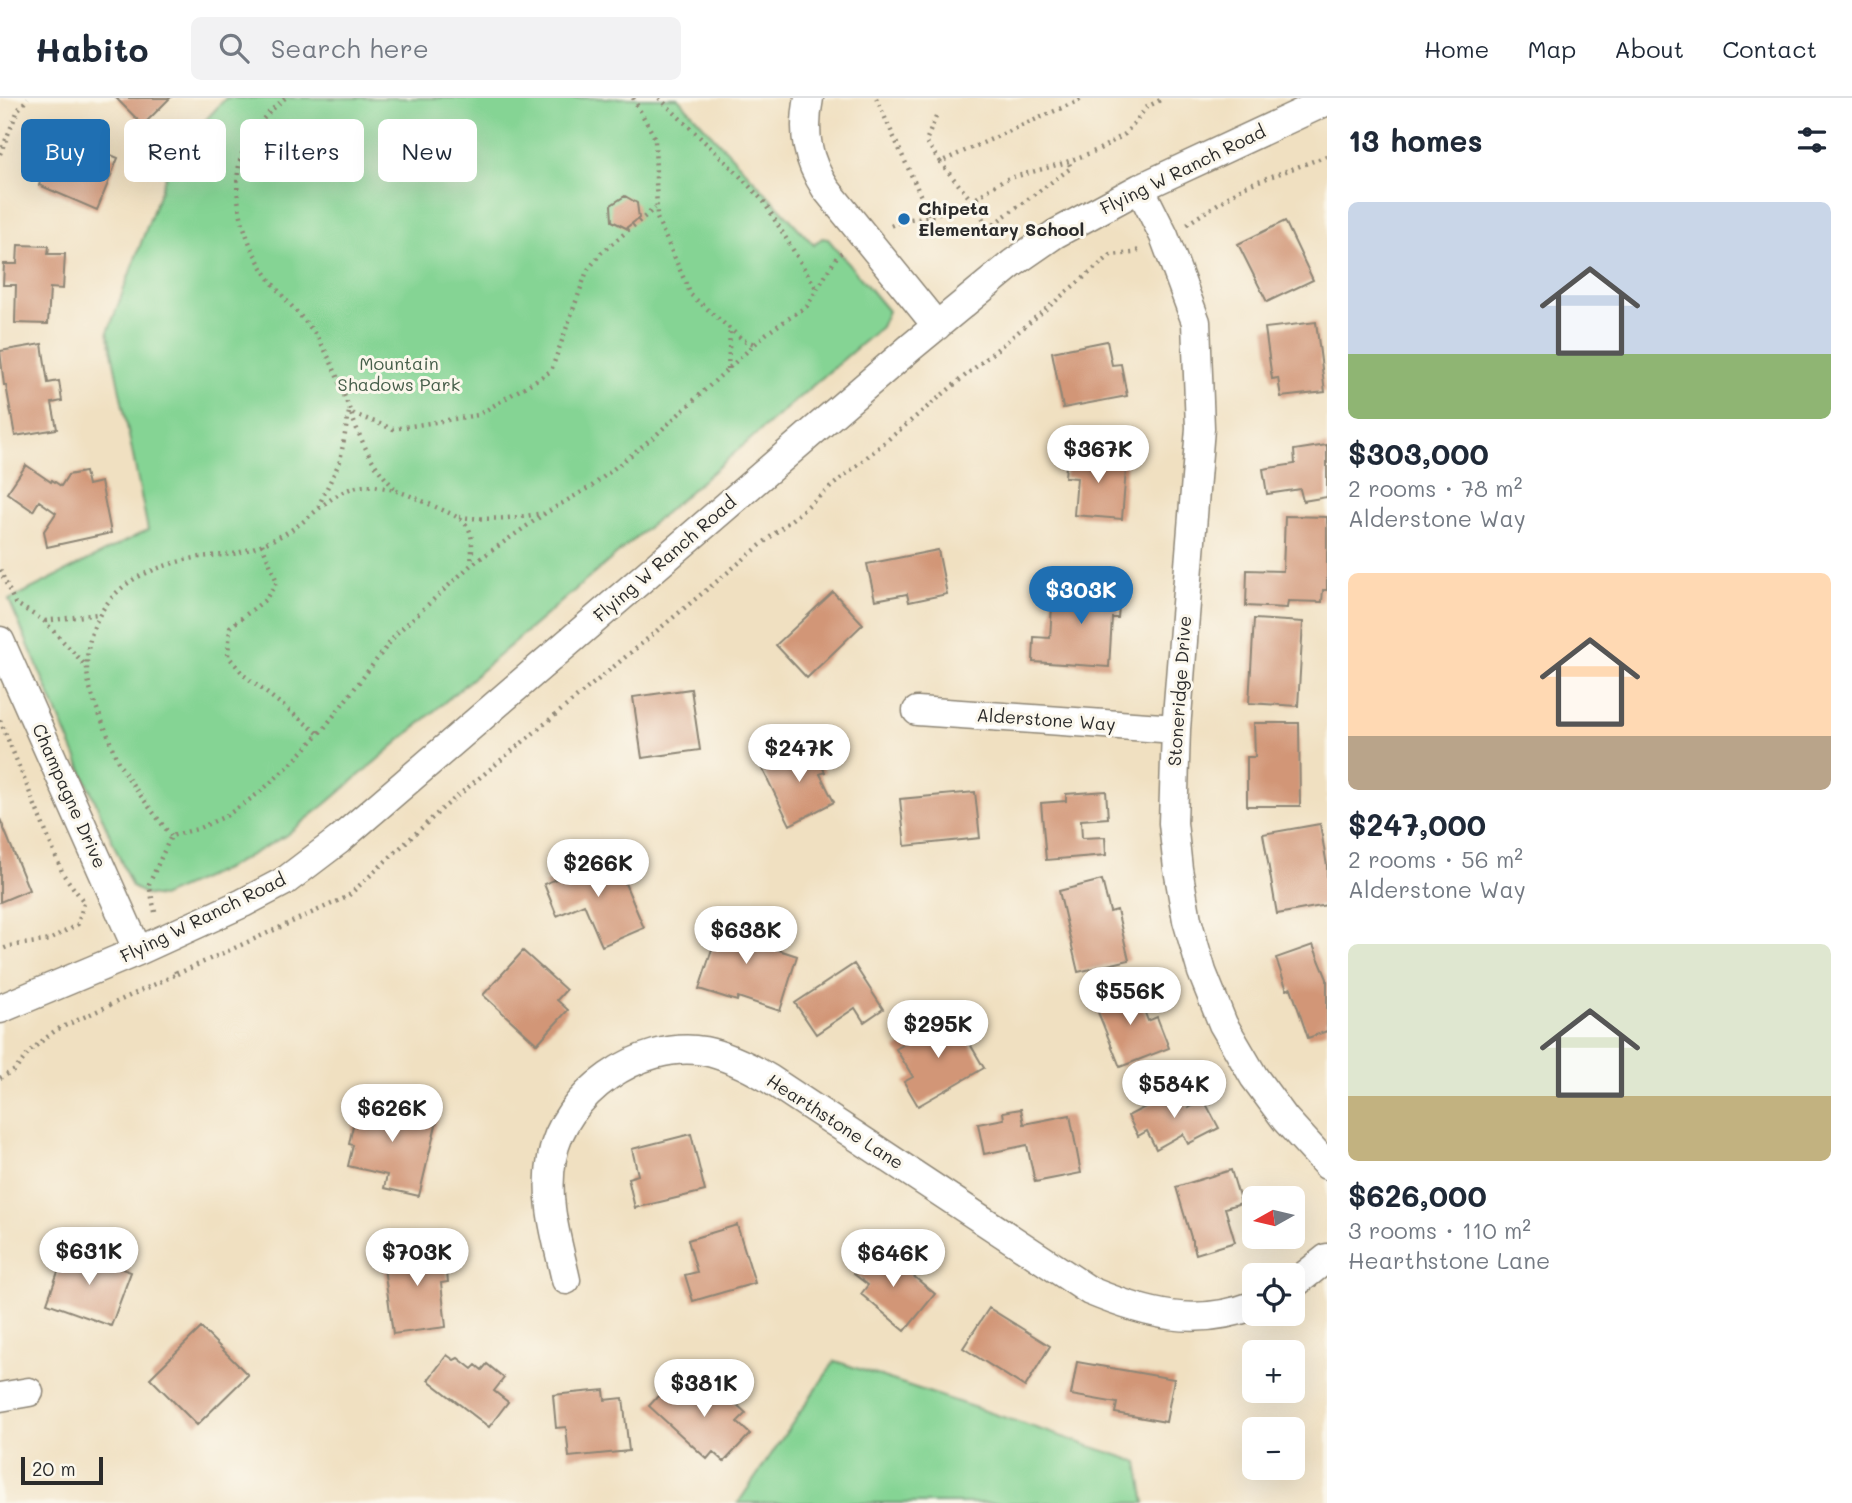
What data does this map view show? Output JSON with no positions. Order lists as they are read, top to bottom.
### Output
{
  "streets": {
    "street": [
      "Flying W Ranch Road",
      "Stoneridge Drive",
      "Alderstone Way",
      "Champagne Drive",
      "Hearthstone Lane"
    ]
  },
  "crossings": [
    ["Flying W Ranch Road", "Stoneridge Drive"],
    ["Flying W Ranch Road", "Champagne Drive"],
    ["Stoneridge Drive", "Alderstone Way"]
  ],
  "parks": ["Mountain Shadows Park"],
  "places": ["Chipeta Elementary School"],
  "scale_bar": "20 m",
  "north": "left",
  "page": {
    "header": "Habito",
    "search": "Search here",
    "nav": [
      "Home",
      "Map",
      "About",
      "Contact"
    ],
    "heading": "13 homes",
    "chip": [
      "Buy",
      "Rent",
      "Filters",
      "New"
    ],
    "list": [
      {
        "name": "$303,000",
        "note": "2 rooms · 78 m² · Alderstone Way"
      },
      {
        "name": "$247,000",
        "note": "2 rooms · 56 m² · Alderstone Way"
      },
      {
        "name": "$626,000",
        "note": "3 rooms · 110 m² · Hearthstone Lane"
      }
    ],
    "price": [
      "$367K",
      "$303K",
      "$247K",
      "$266K",
      "$638K",
      "$556K",
      "$295K",
      "$584K",
      "$626K",
      "$631K",
      "$703K",
      "$646K",
      "$381K"
    ],
    "map_buttons": ["+", "−"],
    "scale": "20 m"
  }
}
